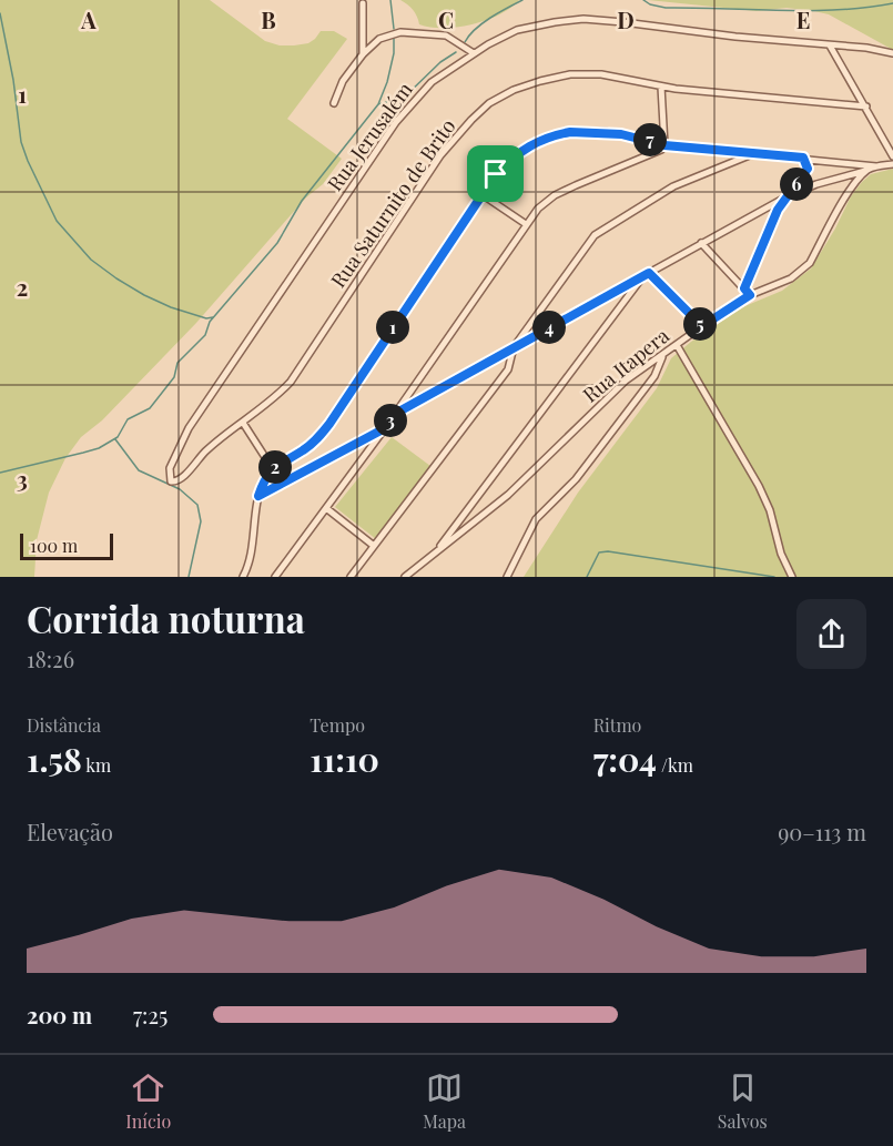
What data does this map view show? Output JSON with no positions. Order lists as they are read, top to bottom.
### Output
{
  "streets": {
    "street": ["Rua Jerusalém", "Rua Saturnito de Brito", "Rua Itapera"]
  },
  "crossings": [
    ["Rua Jerusalém", "Rua Saturnito de Brito"]
  ],
  "scale_bar": "100 m",
  "page": {
    "pins": [
      "7",
      "6",
      "5",
      "1",
      "4",
      "3",
      "2"
    ],
    "scale": "100 m",
    "heading": ["Corrida noturna", "18:26"],
    "stats": [
      ["Distância", "1.58 km"],
      ["Tempo", "11:10"],
      ["Ritmo", "7:04 /km"]
    ],
    "chart": ["Elevação", "90–113 m"],
    "list": [
      {
        "name": "200 m",
        "note": "7:25"
      }
    ],
    "tabs": ["Início", "Mapa", "Salvos"]
  },
  "grid": {
    "columns": [
      "A",
      "B",
      "C",
      "D",
      "E"
    ],
    "rows": ["1", "2", "3"]
  }
}
